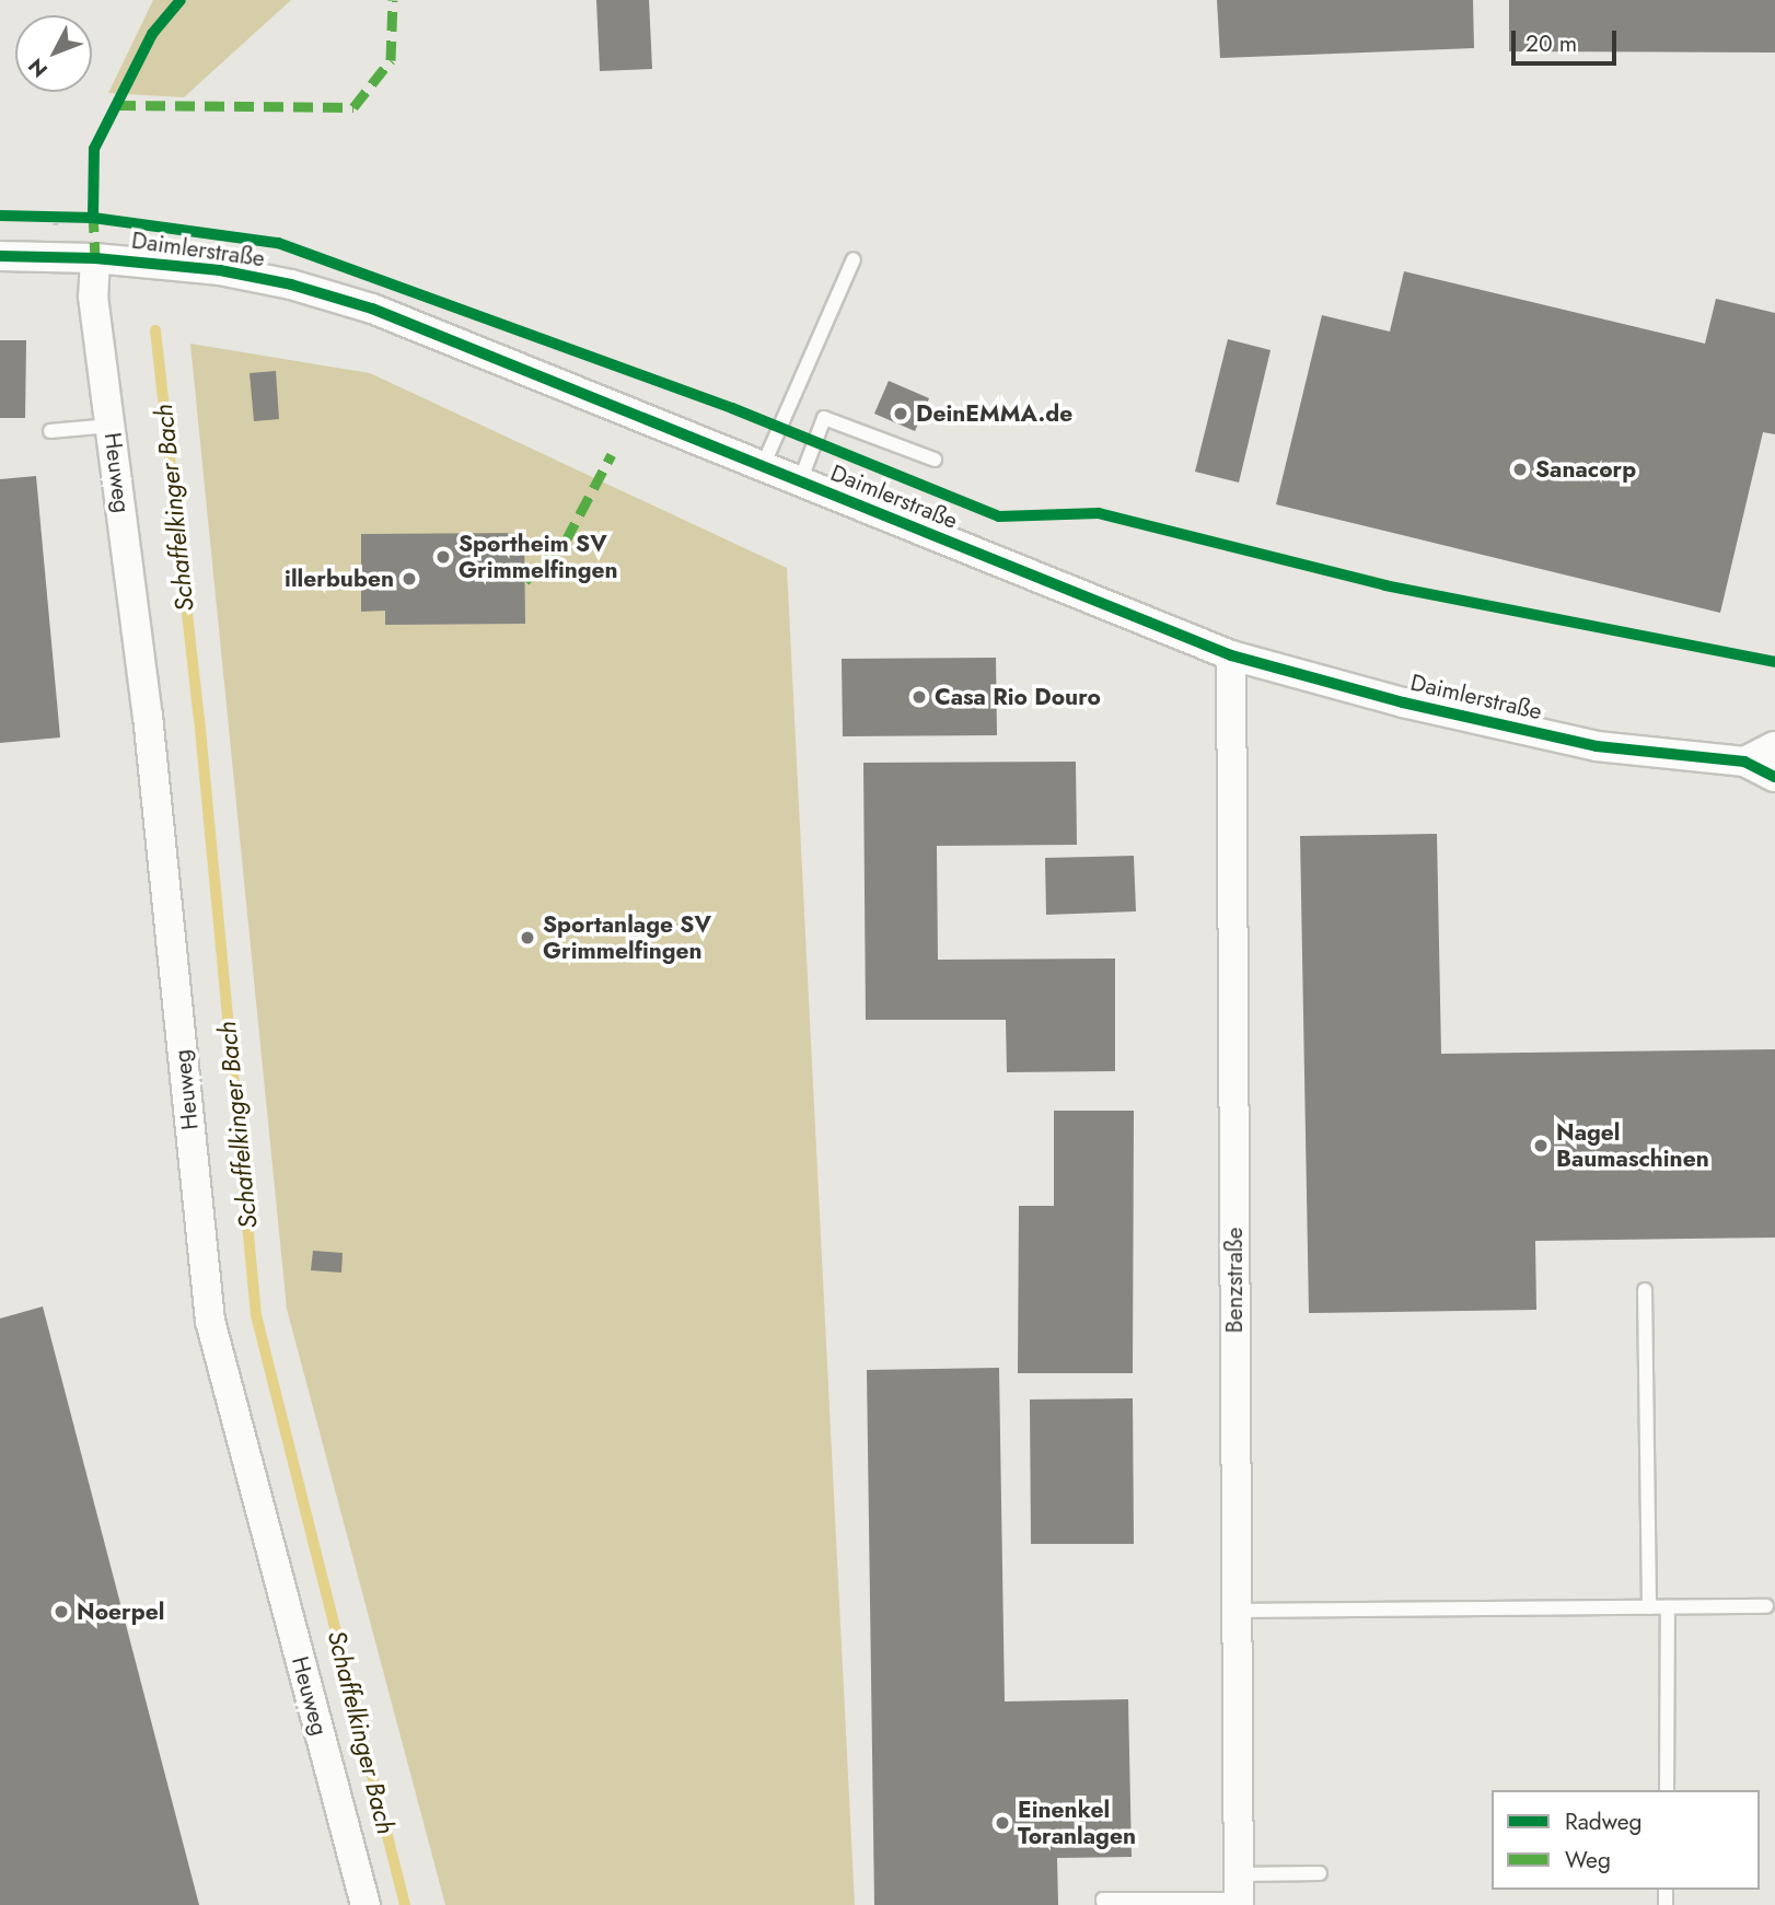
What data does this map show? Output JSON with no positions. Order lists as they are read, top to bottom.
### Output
{
  "streets": {
    "street": ["Daimlerstraße", "Heuweg", "Benzstraße"]
  },
  "crossings": [
    ["Daimlerstraße", "Heuweg"],
    ["Daimlerstraße", "Benzstraße"]
  ],
  "water": ["Schaffelkinger Bach"],
  "places": [
    "DeinEMMA.de",
    "Sanacorp",
    "Sportheim SV Grimmelfingen",
    "illerbuben",
    "Casa Rio Douro",
    "Sportanlage SV Grimmelfingen",
    "Nagel Baumaschinen",
    "Noerpel",
    "Einenkel Toranlagen"
  ],
  "legend": ["Radweg", "Weg"],
  "scale_bar": "20 m",
  "north": "bottom left"
}
